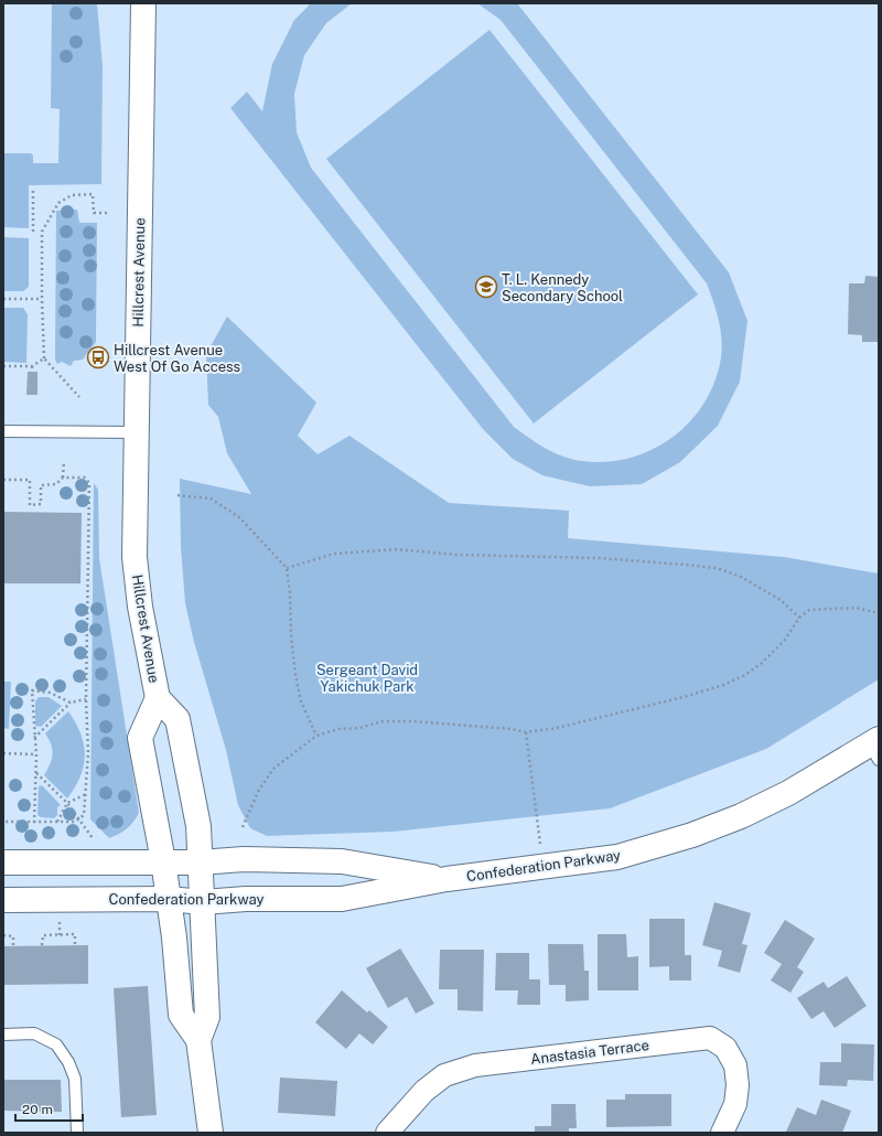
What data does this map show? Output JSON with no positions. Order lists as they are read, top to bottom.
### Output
{
  "streets": {
    "street": ["Hillcrest Avenue", "Confederation Parkway", "Anastasia Terrace"]
  },
  "crossings": [
    ["Hillcrest Avenue", "Confederation Parkway"]
  ],
  "parks": ["Sergeant David Yakichuk Park"],
  "places": {
    "school or university": ["T. L. Kennedy Secondary School"],
    "bus stop": ["Hillcrest Avenue West Of Go Access"]
  },
  "scale_bar": "20 m"
}
